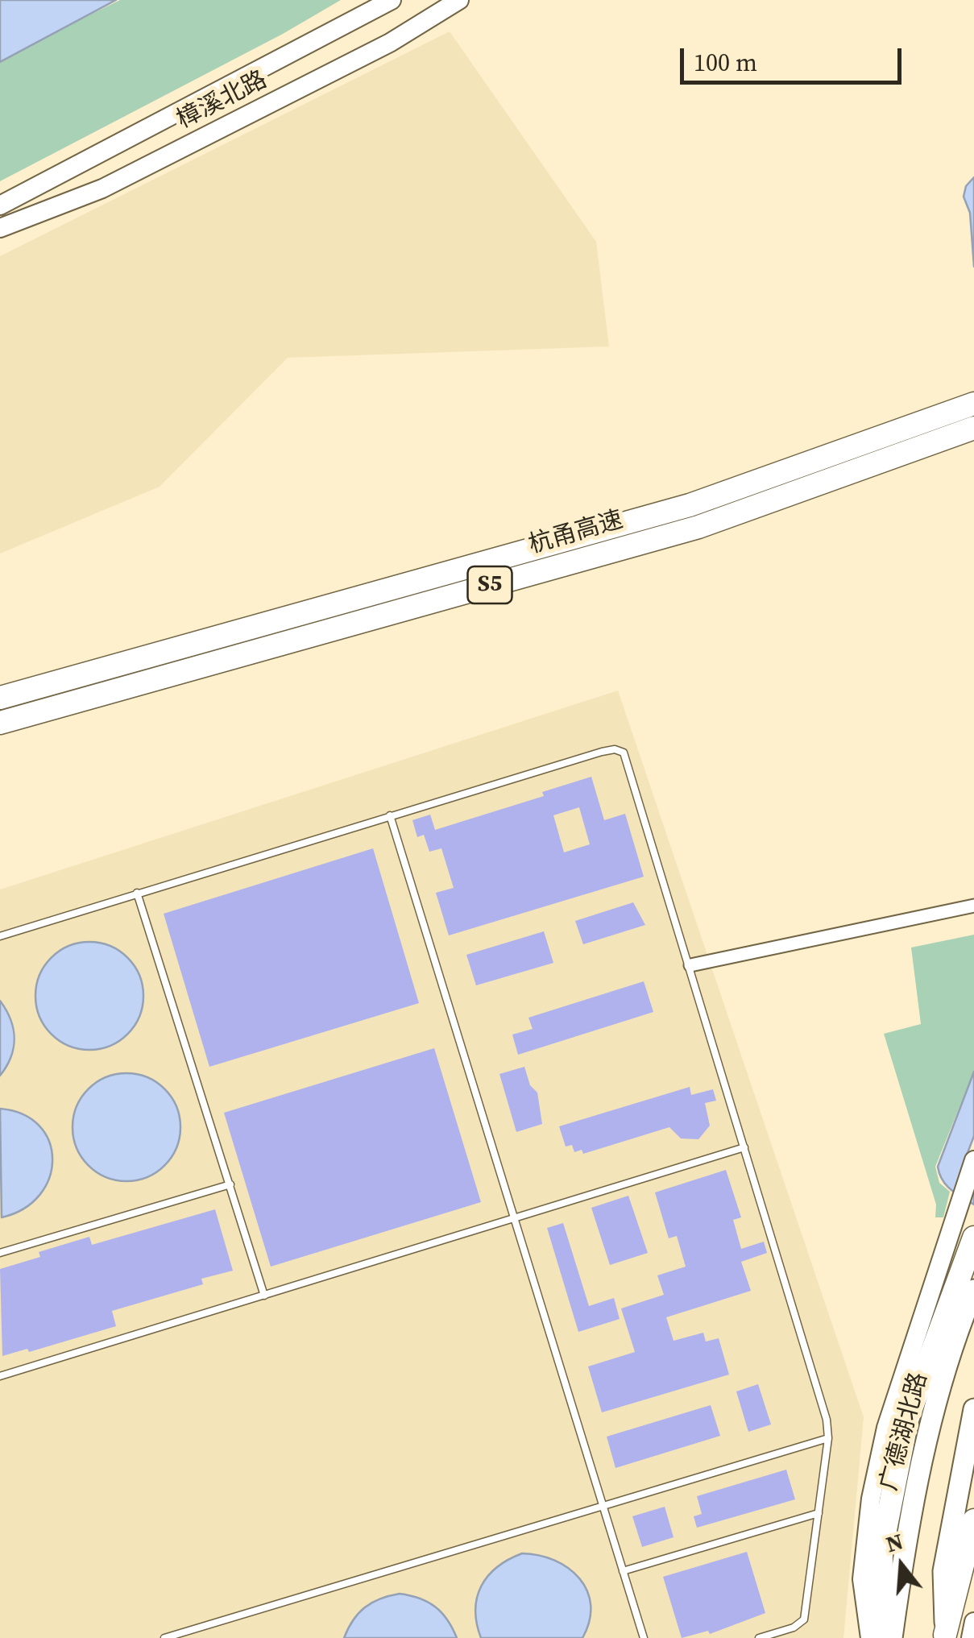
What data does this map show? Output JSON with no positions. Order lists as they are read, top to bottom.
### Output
{
  "streets": {
    "highway": ["杭甬高速", "S5"],
    "main road": ["广德湖北路"],
    "street": ["樟溪北路"]
  },
  "scale_bar": "100 m",
  "north": "top"
}
